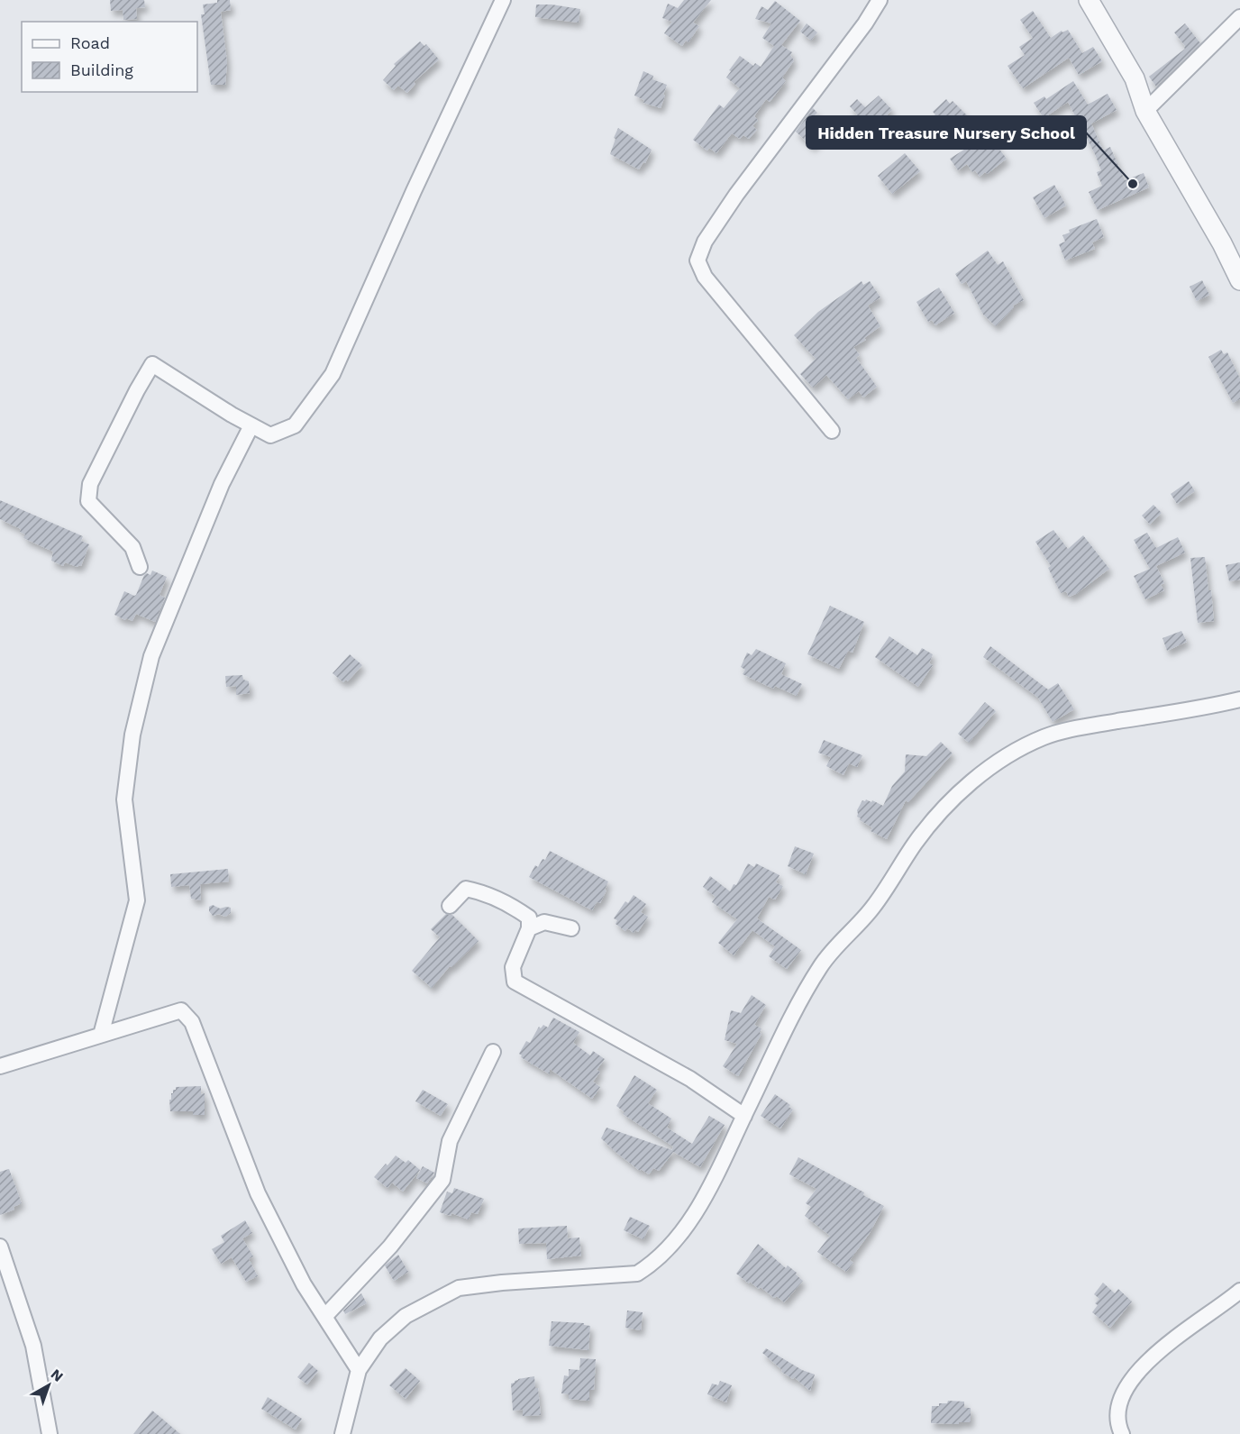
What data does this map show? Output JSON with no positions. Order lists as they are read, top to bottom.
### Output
{
  "places": ["Hidden Treasure Nursery School"],
  "legend": ["Road", "Building"],
  "north": "top right"
}
